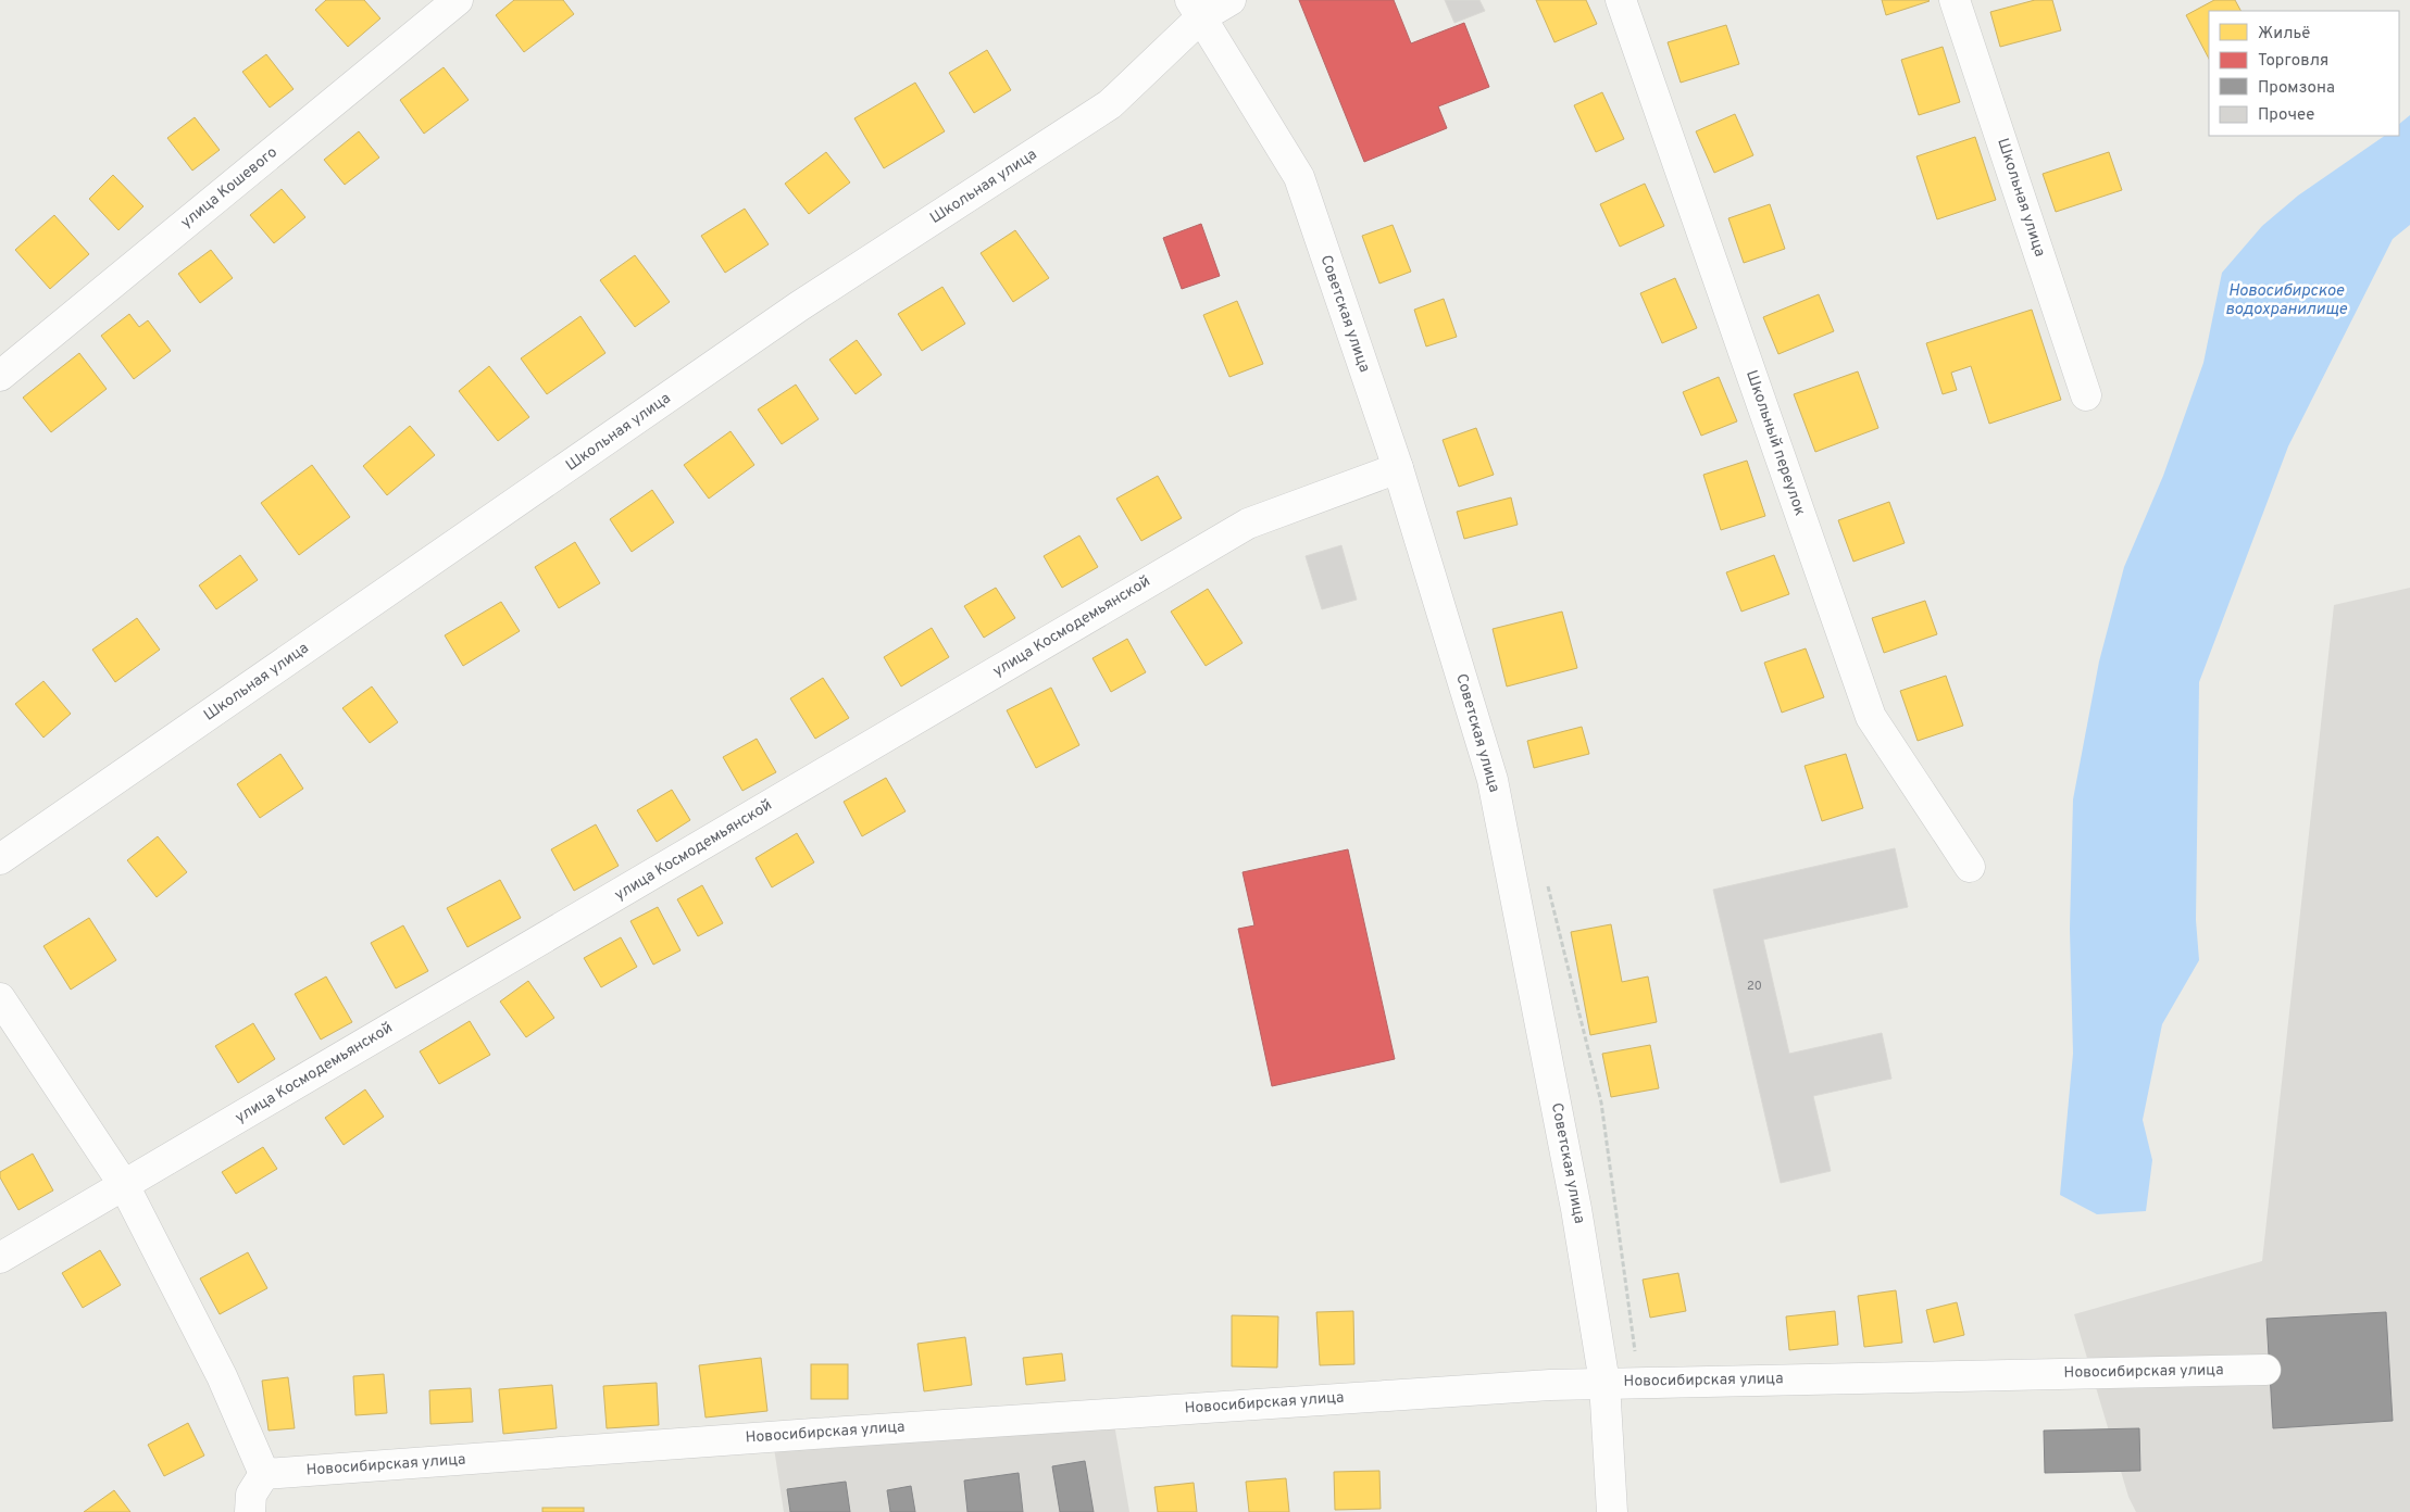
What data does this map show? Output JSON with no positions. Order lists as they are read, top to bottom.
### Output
{
  "streets": {
    "street": [
      "Школьная улица",
      "улица Кошевого",
      "Советская улица",
      "Школьный переулок",
      "улица Космодемьянской",
      "Новосибирская улица"
    ]
  },
  "crossings": [
    ["Школьная улица", "Советская улица"],
    ["Советская улица", "улица Космодемьянской"],
    ["Советская улица", "Новосибирская улица"]
  ],
  "water": ["Новосибирское водохранилище"],
  "house_numbers": ["20"],
  "legend": [
    "Жильё",
    "Торговля",
    "Промзона",
    "Прочее"
  ]
}
